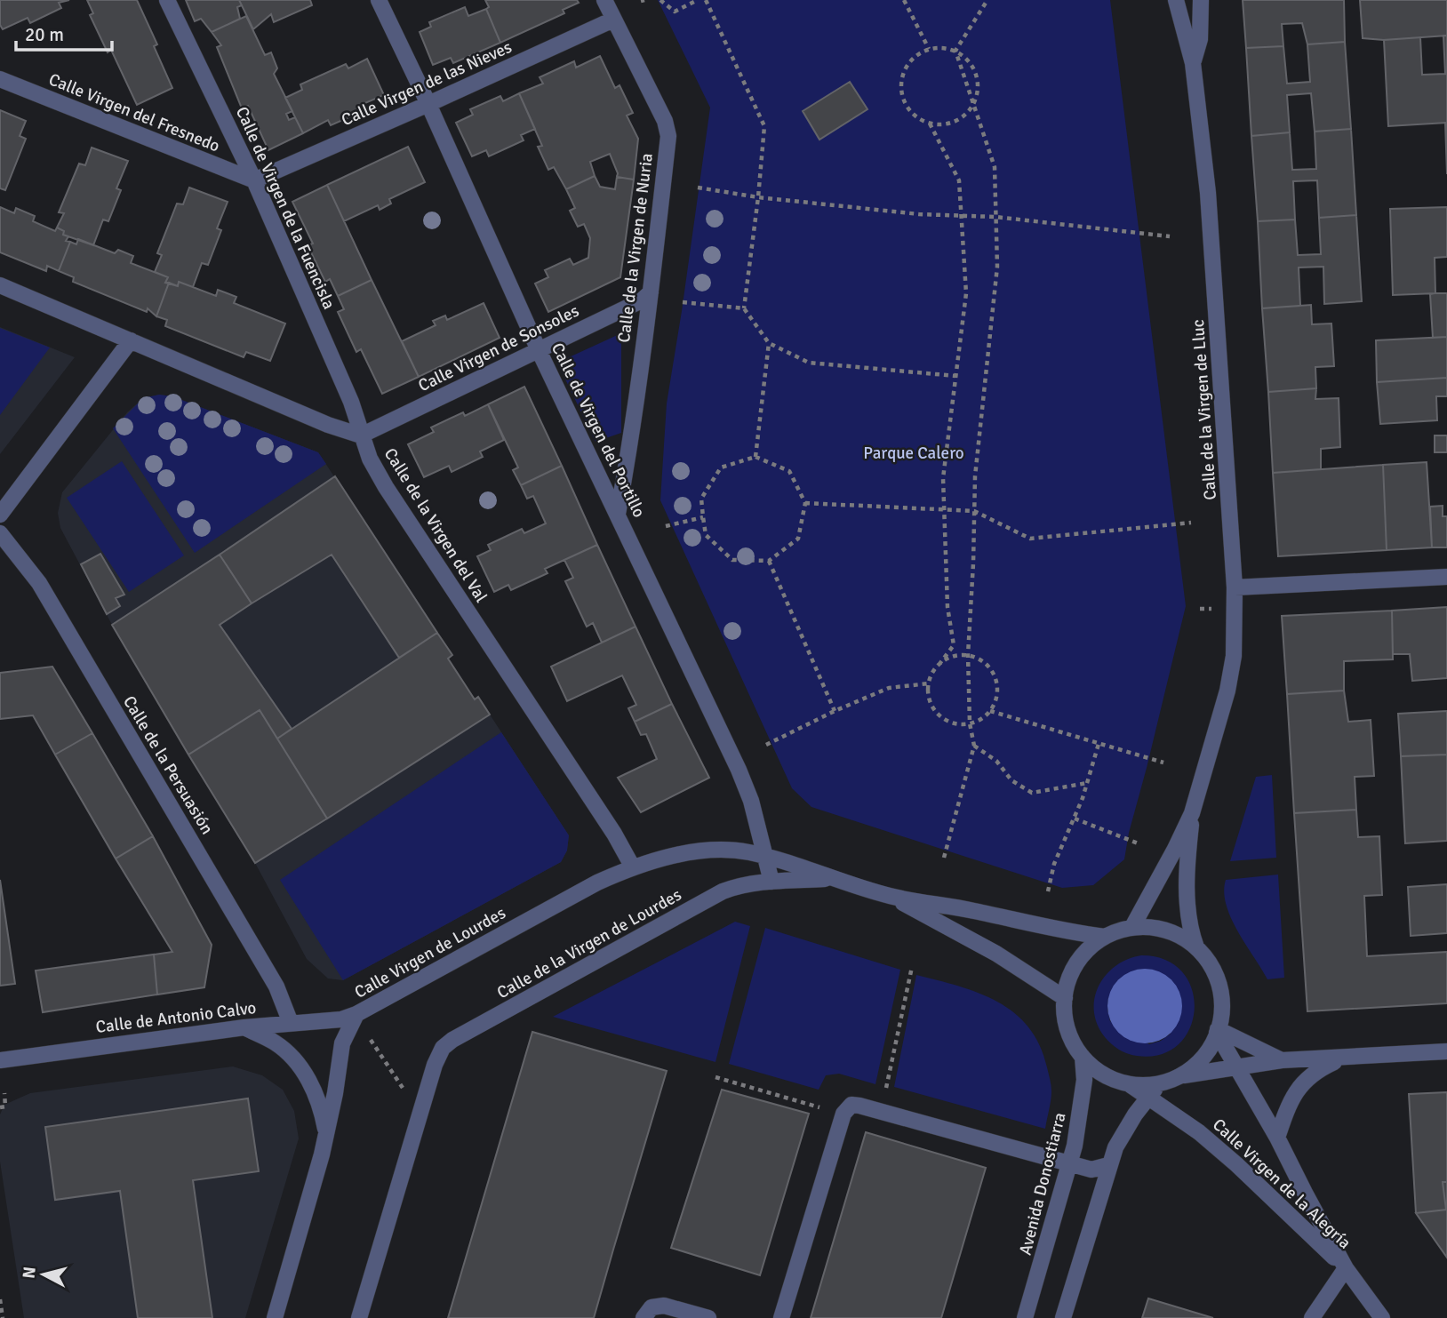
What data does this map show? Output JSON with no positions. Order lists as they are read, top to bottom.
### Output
{
  "streets": {
    "street": [
      "Calle Virgen de las Nieves",
      "Calle Virgen del Fresnedo",
      "Calle de Virgen de la Fuencisla",
      "Calle de la Virgen de Nuria",
      "Calle Virgen de Sonsoles",
      "Calle de la Virgen de Lluc",
      "Calle de Virgen del Portillo",
      "Calle de la Virgen del Val",
      "Calle de la Persuasión",
      "Calle de la Virgen de Lourdes",
      "Calle Virgen de Lourdes",
      "Calle de Antonio Calvo",
      "Avenida Donostiarra",
      "Calle Virgen de la Alegría"
    ]
  },
  "crossings": [
    ["Calle Virgen de las Nieves", "Calle Virgen del Fresnedo"],
    ["Calle Virgen de las Nieves", "Calle de Virgen de la Fuencisla"],
    ["Calle Virgen de las Nieves", "Calle de la Virgen de Nuria"],
    ["Calle Virgen de las Nieves", "Calle de Virgen del Portillo"],
    ["Calle Virgen del Fresnedo", "Calle de Virgen de la Fuencisla"],
    ["Calle de Virgen de la Fuencisla", "Calle Virgen de Sonsoles"],
    ["Calle de Virgen de la Fuencisla", "Calle de la Virgen del Val"],
    ["Calle de la Virgen de Nuria", "Calle Virgen de Sonsoles"],
    ["Calle de la Virgen de Nuria", "Calle de Virgen del Portillo"],
    ["Calle Virgen de Sonsoles", "Calle de Virgen del Portillo"],
    ["Calle Virgen de Sonsoles", "Calle de la Virgen del Val"],
    ["Calle de la Virgen de Lluc", "Avenida Donostiarra"],
    ["Calle de la Virgen de Lluc", "Calle Virgen de la Alegría"],
    ["Calle de Virgen del Portillo", "Calle de la Virgen de Lourdes"],
    ["Calle de la Virgen del Val", "Calle Virgen de Lourdes"],
    ["Calle de la Persuasión", "Calle de Antonio Calvo"],
    ["Calle Virgen de Lourdes", "Calle de Antonio Calvo"],
    ["Avenida Donostiarra", "Calle Virgen de la Alegría"]
  ],
  "parks": ["Parque Calero"],
  "scale_bar": "20 m",
  "north": "left"
}
